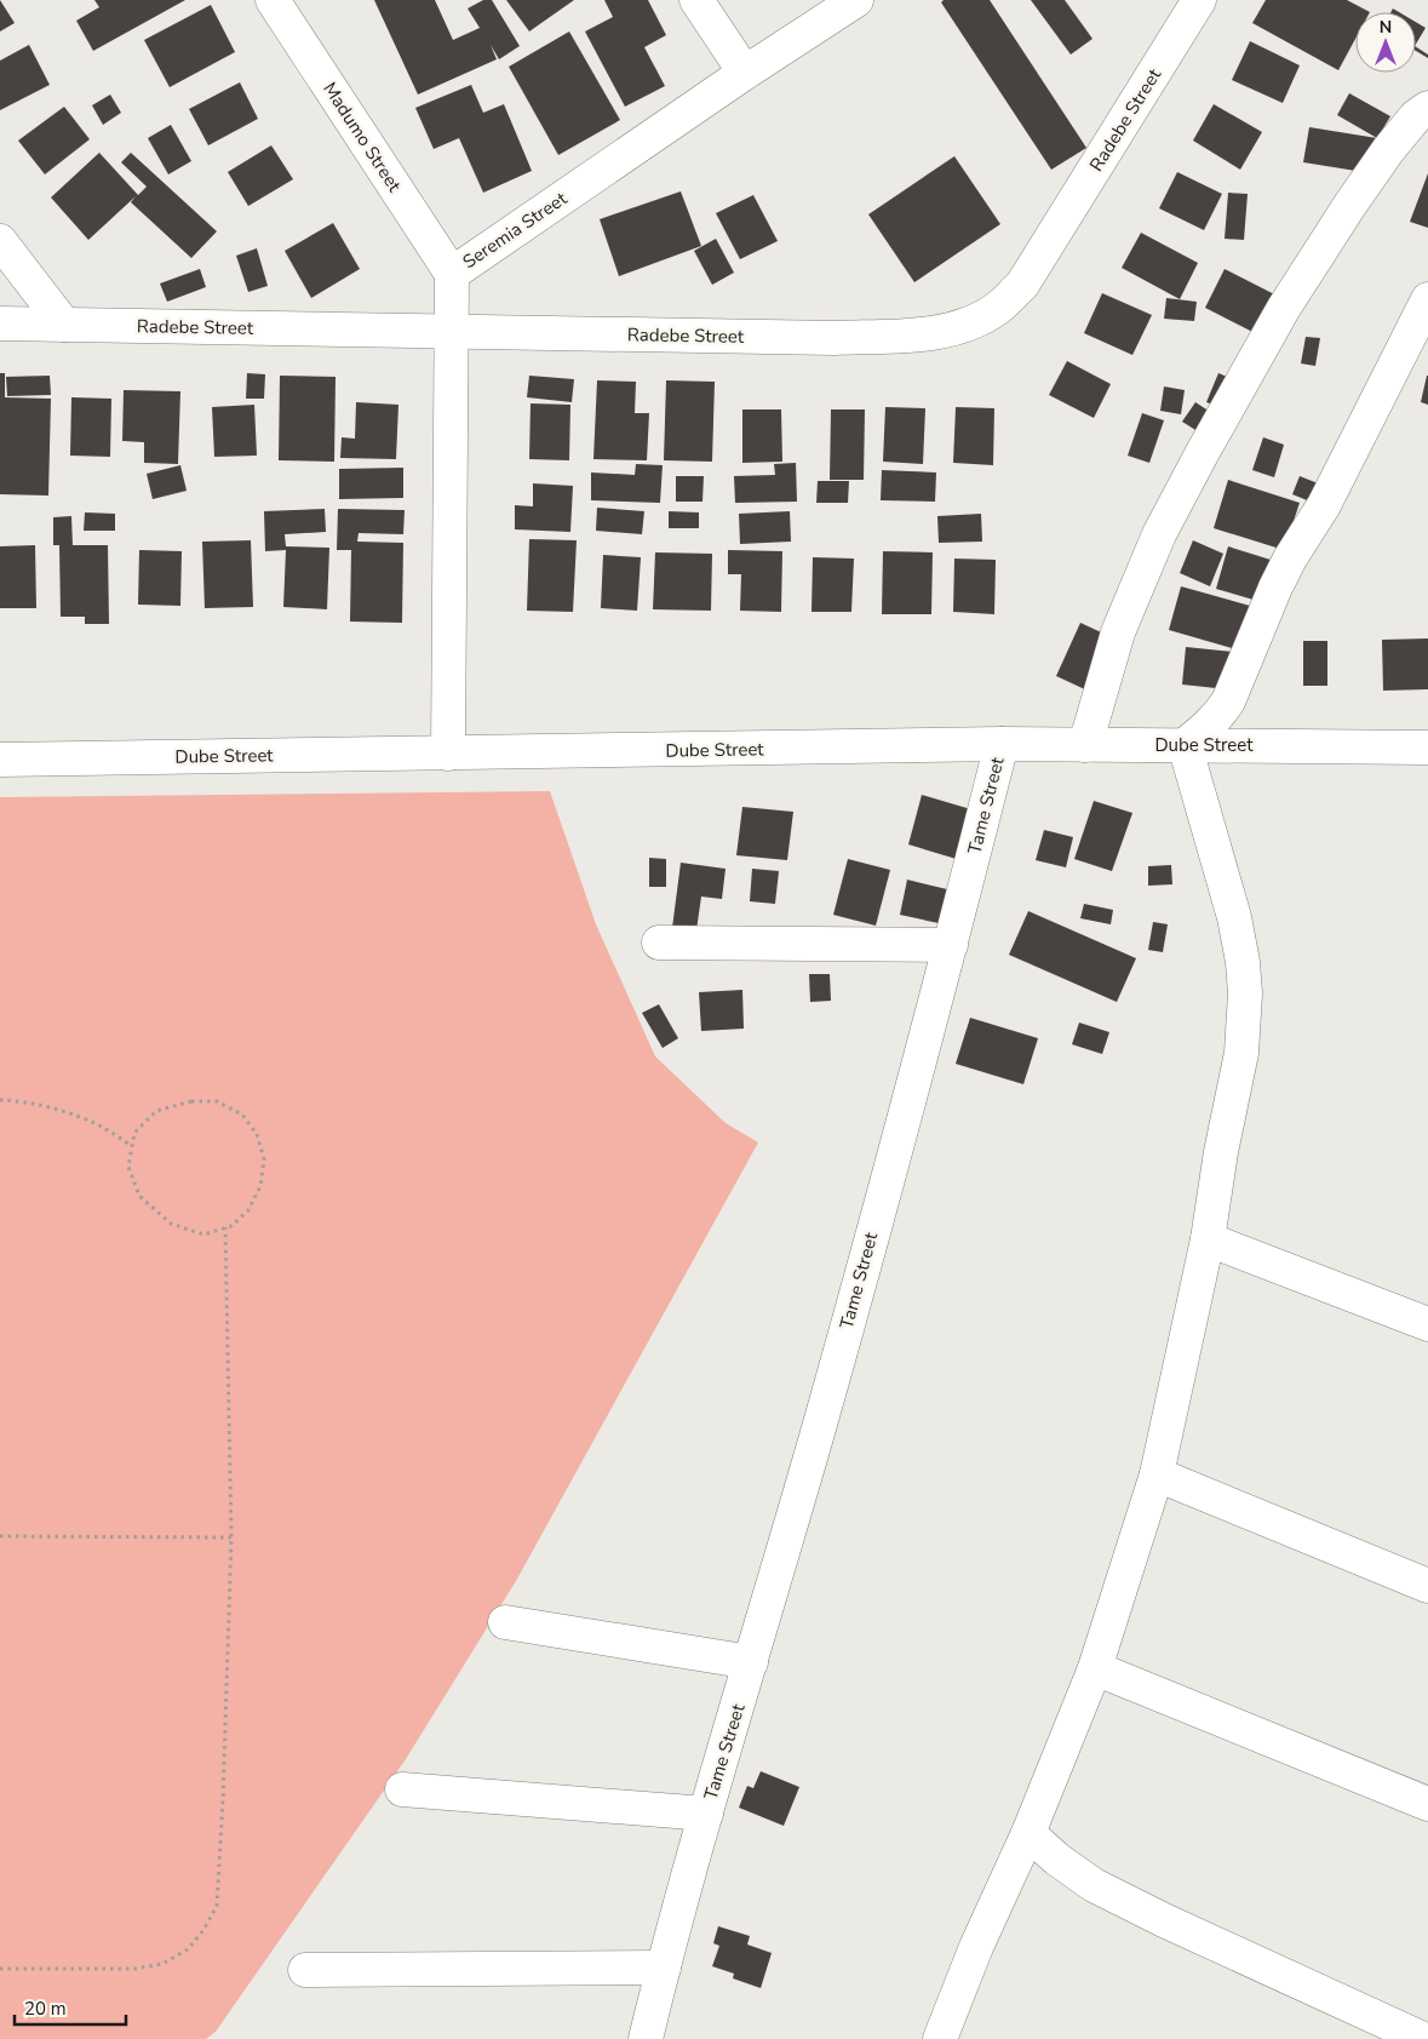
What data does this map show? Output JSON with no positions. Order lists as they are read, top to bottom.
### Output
{
  "streets": {
    "street": [
      "Radebe Street",
      "Madumo Street",
      "Seremia Street",
      "Dube Street",
      "Tame Street"
    ]
  },
  "crossings": [
    ["Radebe Street", "Seremia Street"],
    ["Madumo Street", "Seremia Street"],
    ["Seremia Street", "Dube Street"],
    ["Dube Street", "Tame Street"]
  ],
  "scale_bar": "20 m",
  "north": "top"
}
